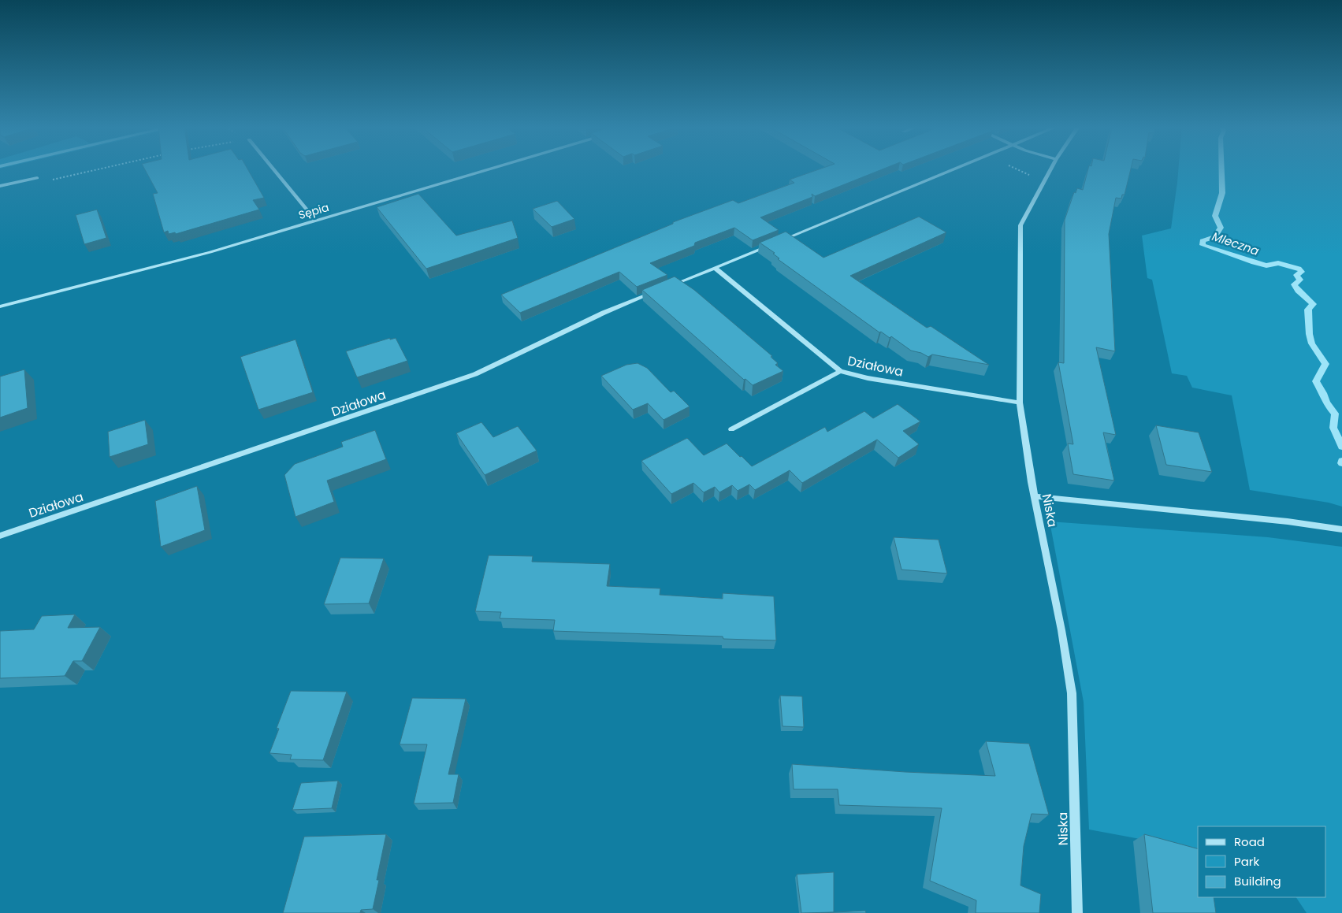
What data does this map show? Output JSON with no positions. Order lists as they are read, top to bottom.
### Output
{
  "streets": {
    "street": ["Sępia", "Działowa", "Niska"]
  },
  "crossings": [
    ["Działowa", "Niska"]
  ],
  "water": ["Mleczna"],
  "legend": ["Road", "Park", "Building"]
}
